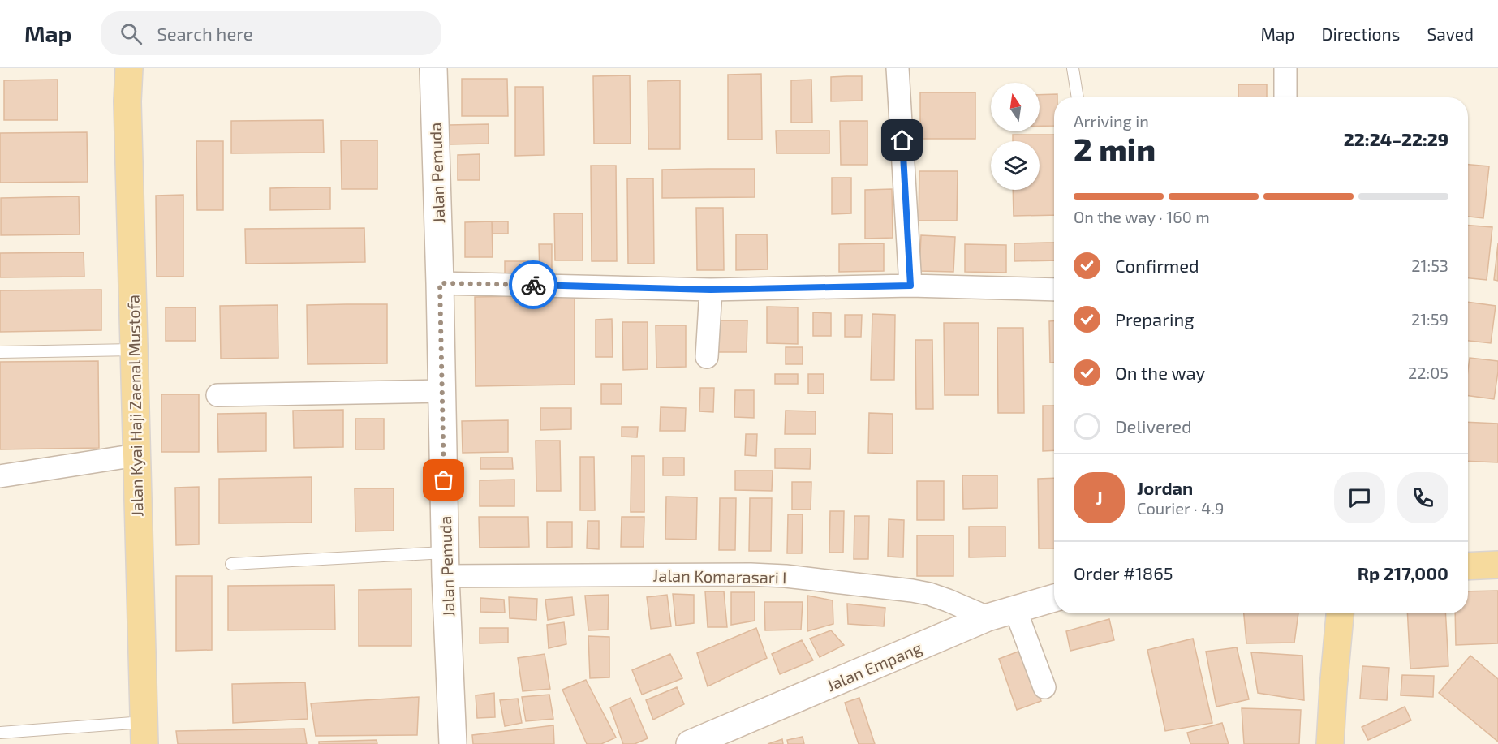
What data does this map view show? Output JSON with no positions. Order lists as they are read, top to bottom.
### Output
{
  "streets": {
    "main road": ["Jalan Kyai Haji Zaenal Mustofa"],
    "street": ["Jalan Pemuda", "Jalan Komarasari I", "Jalan Empang"]
  },
  "crossings": [
    ["Jalan Pemuda", "Jalan Komarasari I"],
    ["Jalan Komarasari I", "Jalan Empang"]
  ],
  "north": "top",
  "page": {
    "header": "Map",
    "search": "Search here",
    "nav": ["Map", "Directions", "Saved"],
    "heading": ["2 min", "Arriving in", "22:24–22:29"],
    "panel": [
      "Jordan",
      "Courier · 4.9",
      "Order #1865",
      "Rp 217,000"
    ],
    "bar": "On the way · 160 m",
    "list": [
      ["Confirmed", "21:53"],
      ["Preparing", "21:59"],
      ["On the way", "22:05"],
      "Delivered"
    ],
    "round": "J"
  }
}
